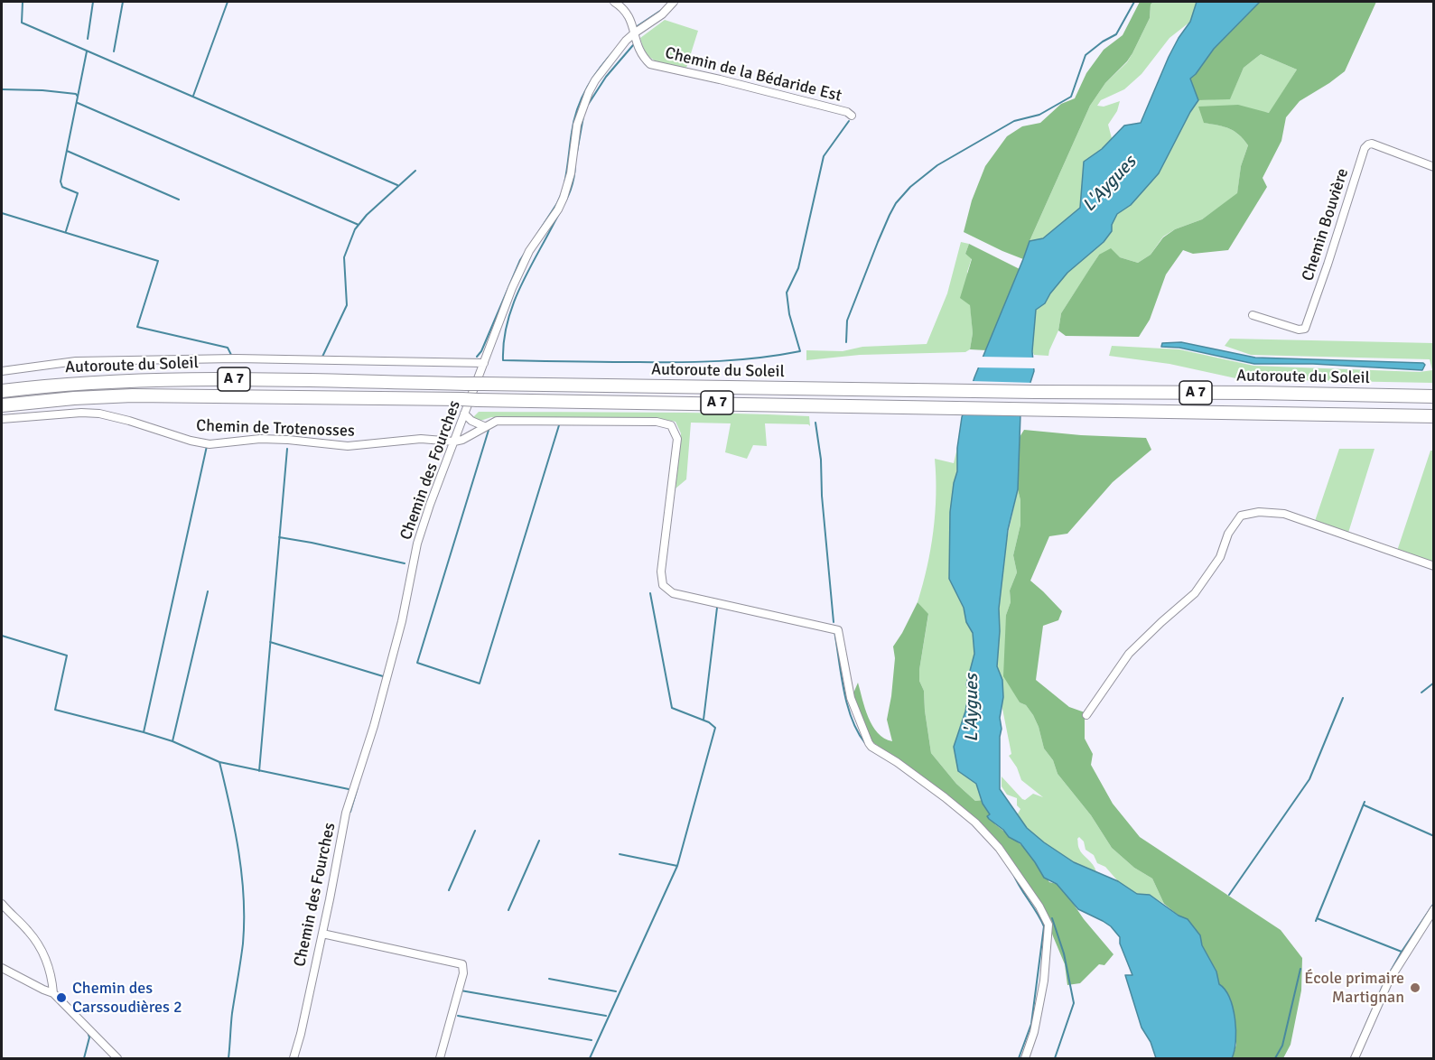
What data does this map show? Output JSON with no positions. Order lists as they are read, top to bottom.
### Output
{
  "streets": {
    "highway": ["Autoroute du Soleil", "A 7"],
    "street": [
      "Chemin de la Bédaride Est",
      "Chemin Bouvière",
      "Chemin de Trotenosses",
      "Chemin des Fourches"
    ]
  },
  "crossings": [
    ["Chemin de la Bédaride Est", "Chemin des Fourches"],
    ["Chemin de Trotenosses", "Chemin des Fourches"]
  ],
  "water": ["L'Aygues"],
  "places": ["École primaire Martignan", "Chemin des Carssoudières 2"]
}
